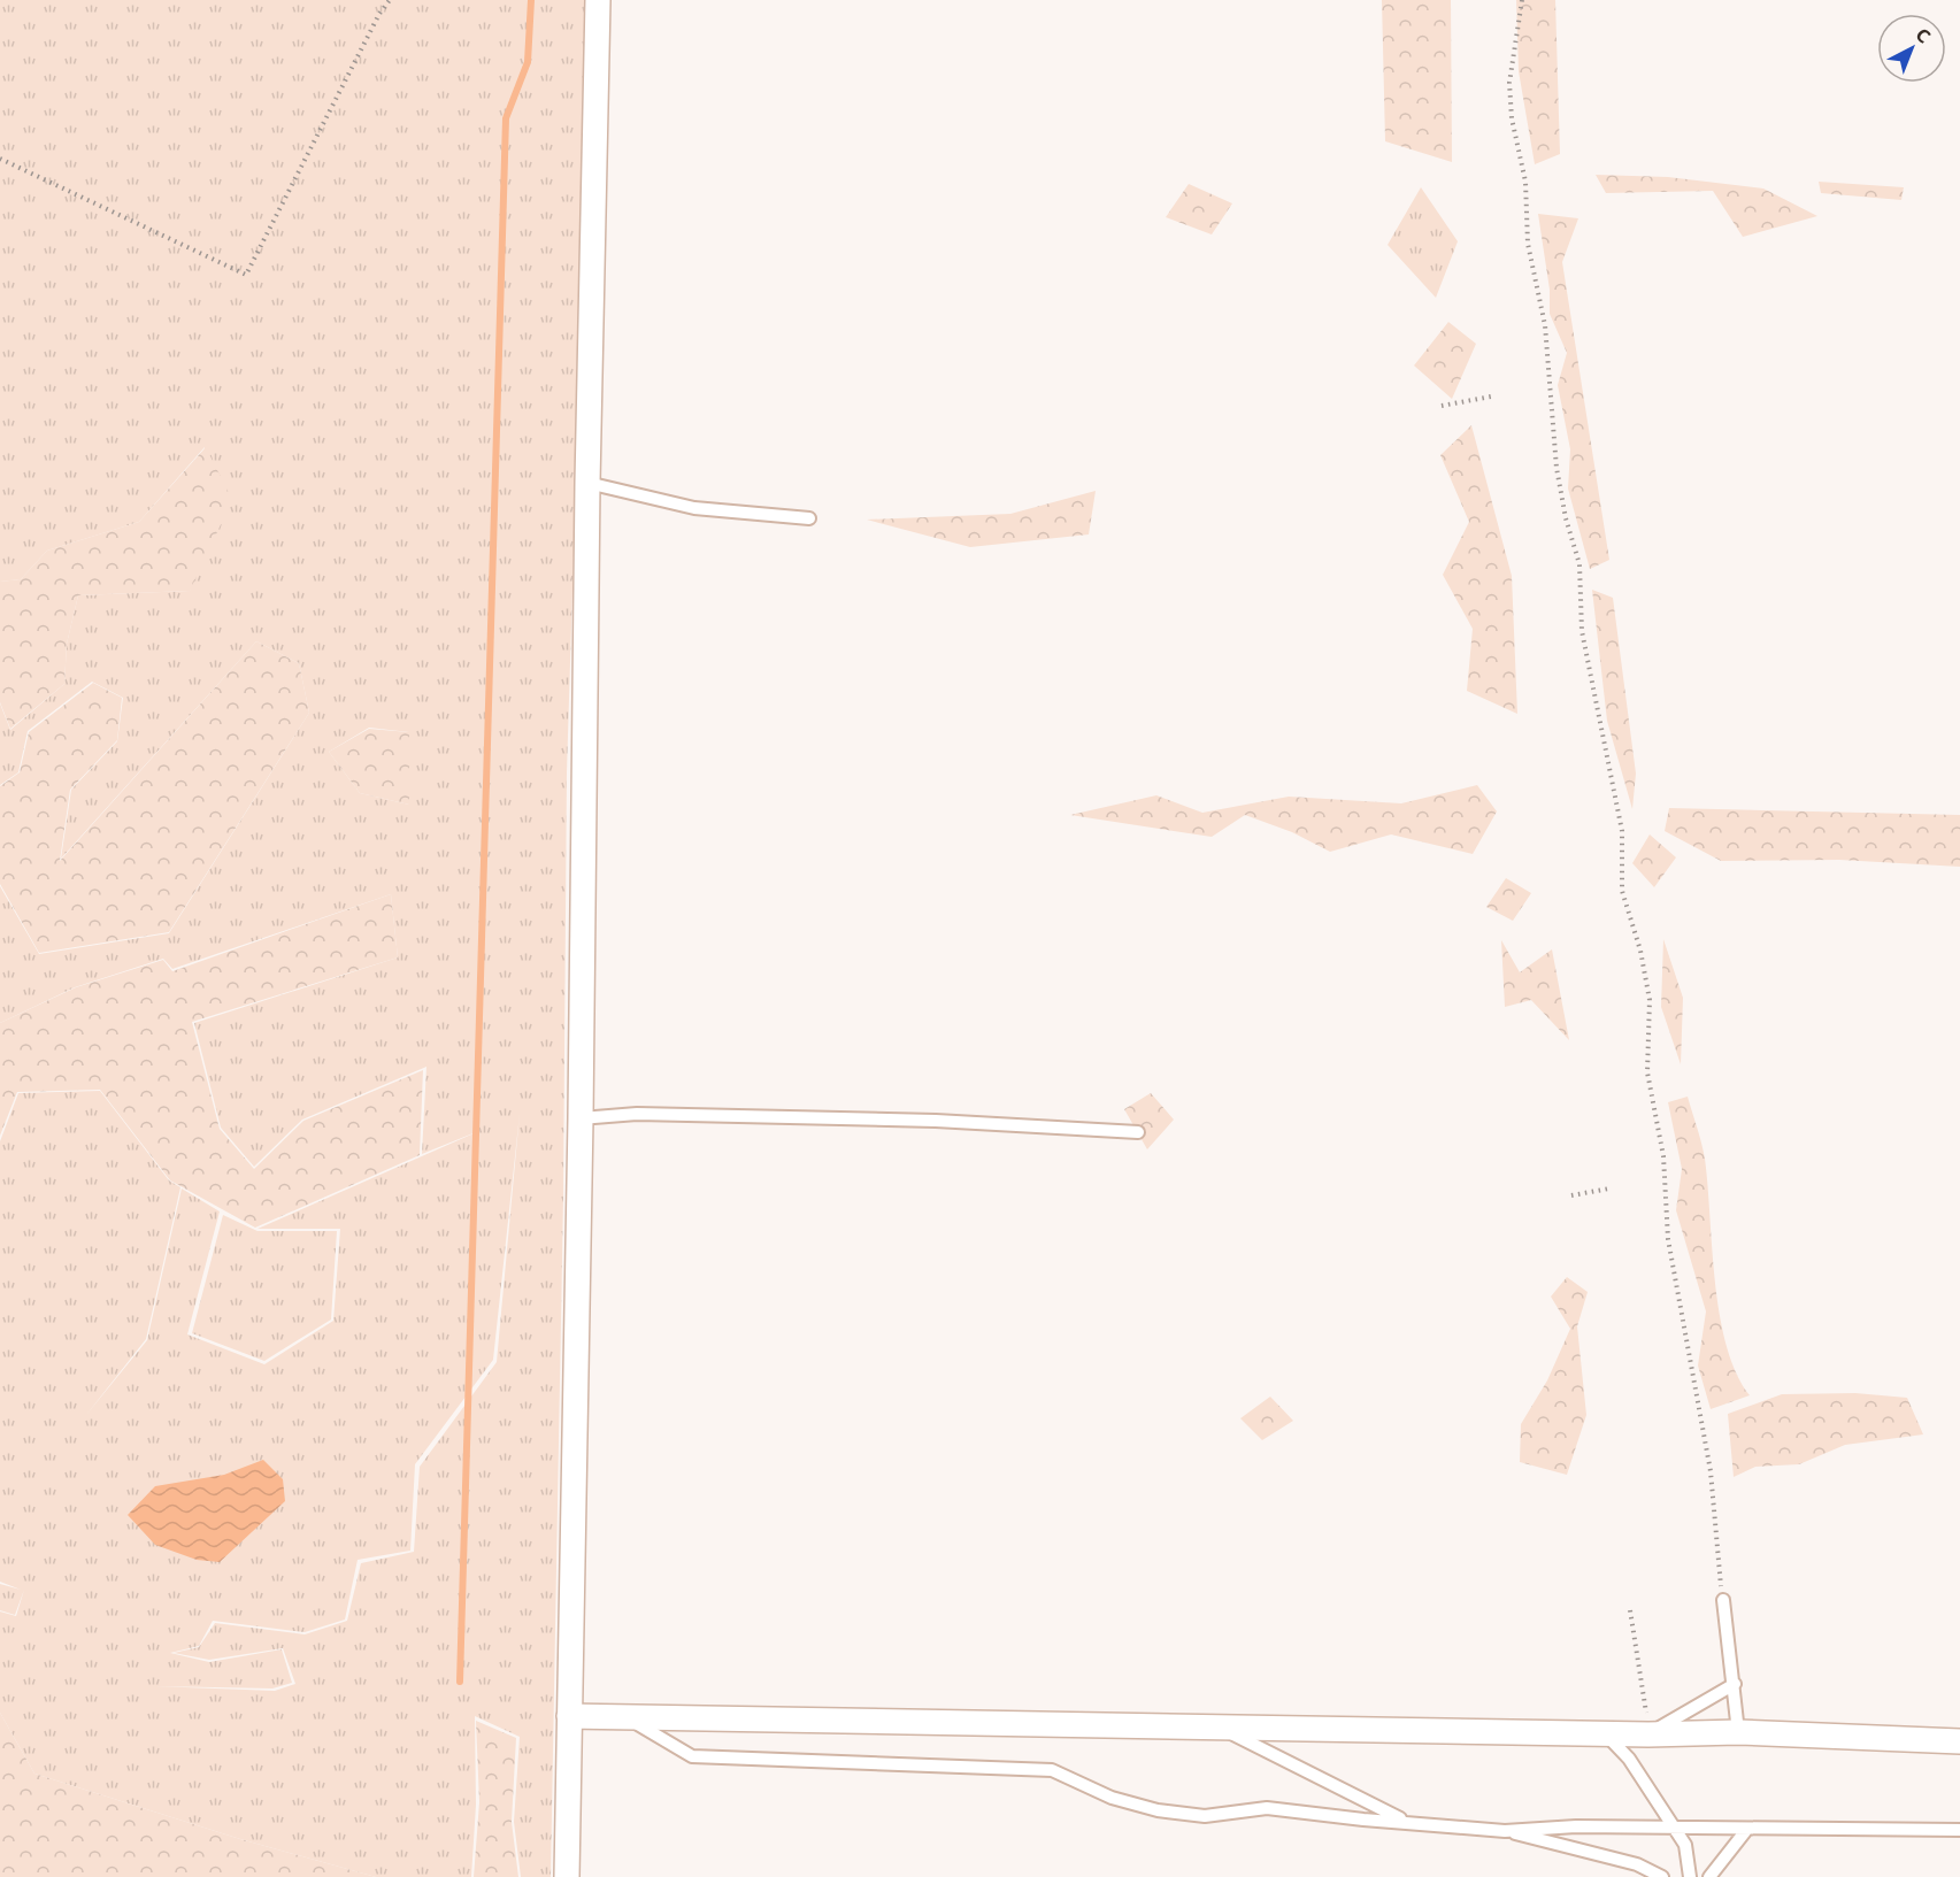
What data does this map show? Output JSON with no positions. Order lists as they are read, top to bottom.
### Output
{
  "north": "top right"
}
